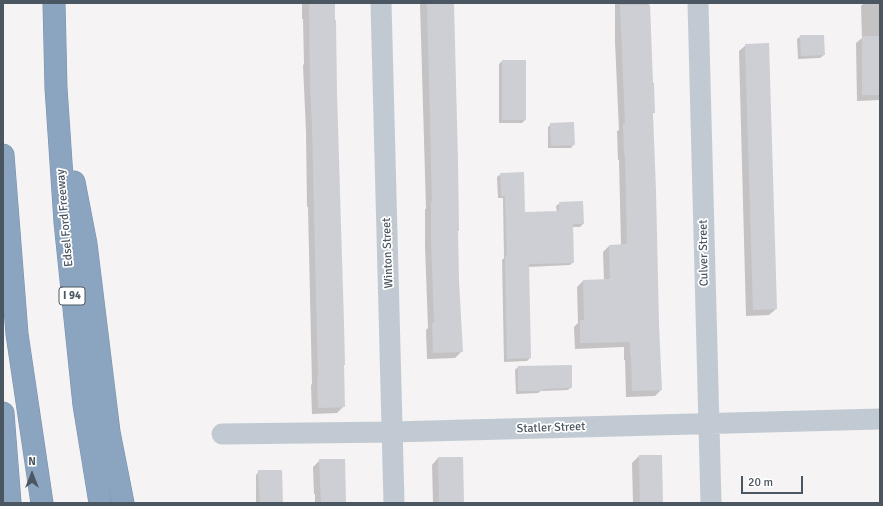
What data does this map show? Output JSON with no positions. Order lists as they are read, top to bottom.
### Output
{
  "streets": {
    "highway": ["Edsel Ford Freeway", "I 94"],
    "street": ["Winton Street", "Culver Street", "Statler Street"]
  },
  "crossings": [
    ["Winton Street", "Statler Street"],
    ["Culver Street", "Statler Street"]
  ],
  "scale_bar": "20 m",
  "north": "top"
}
